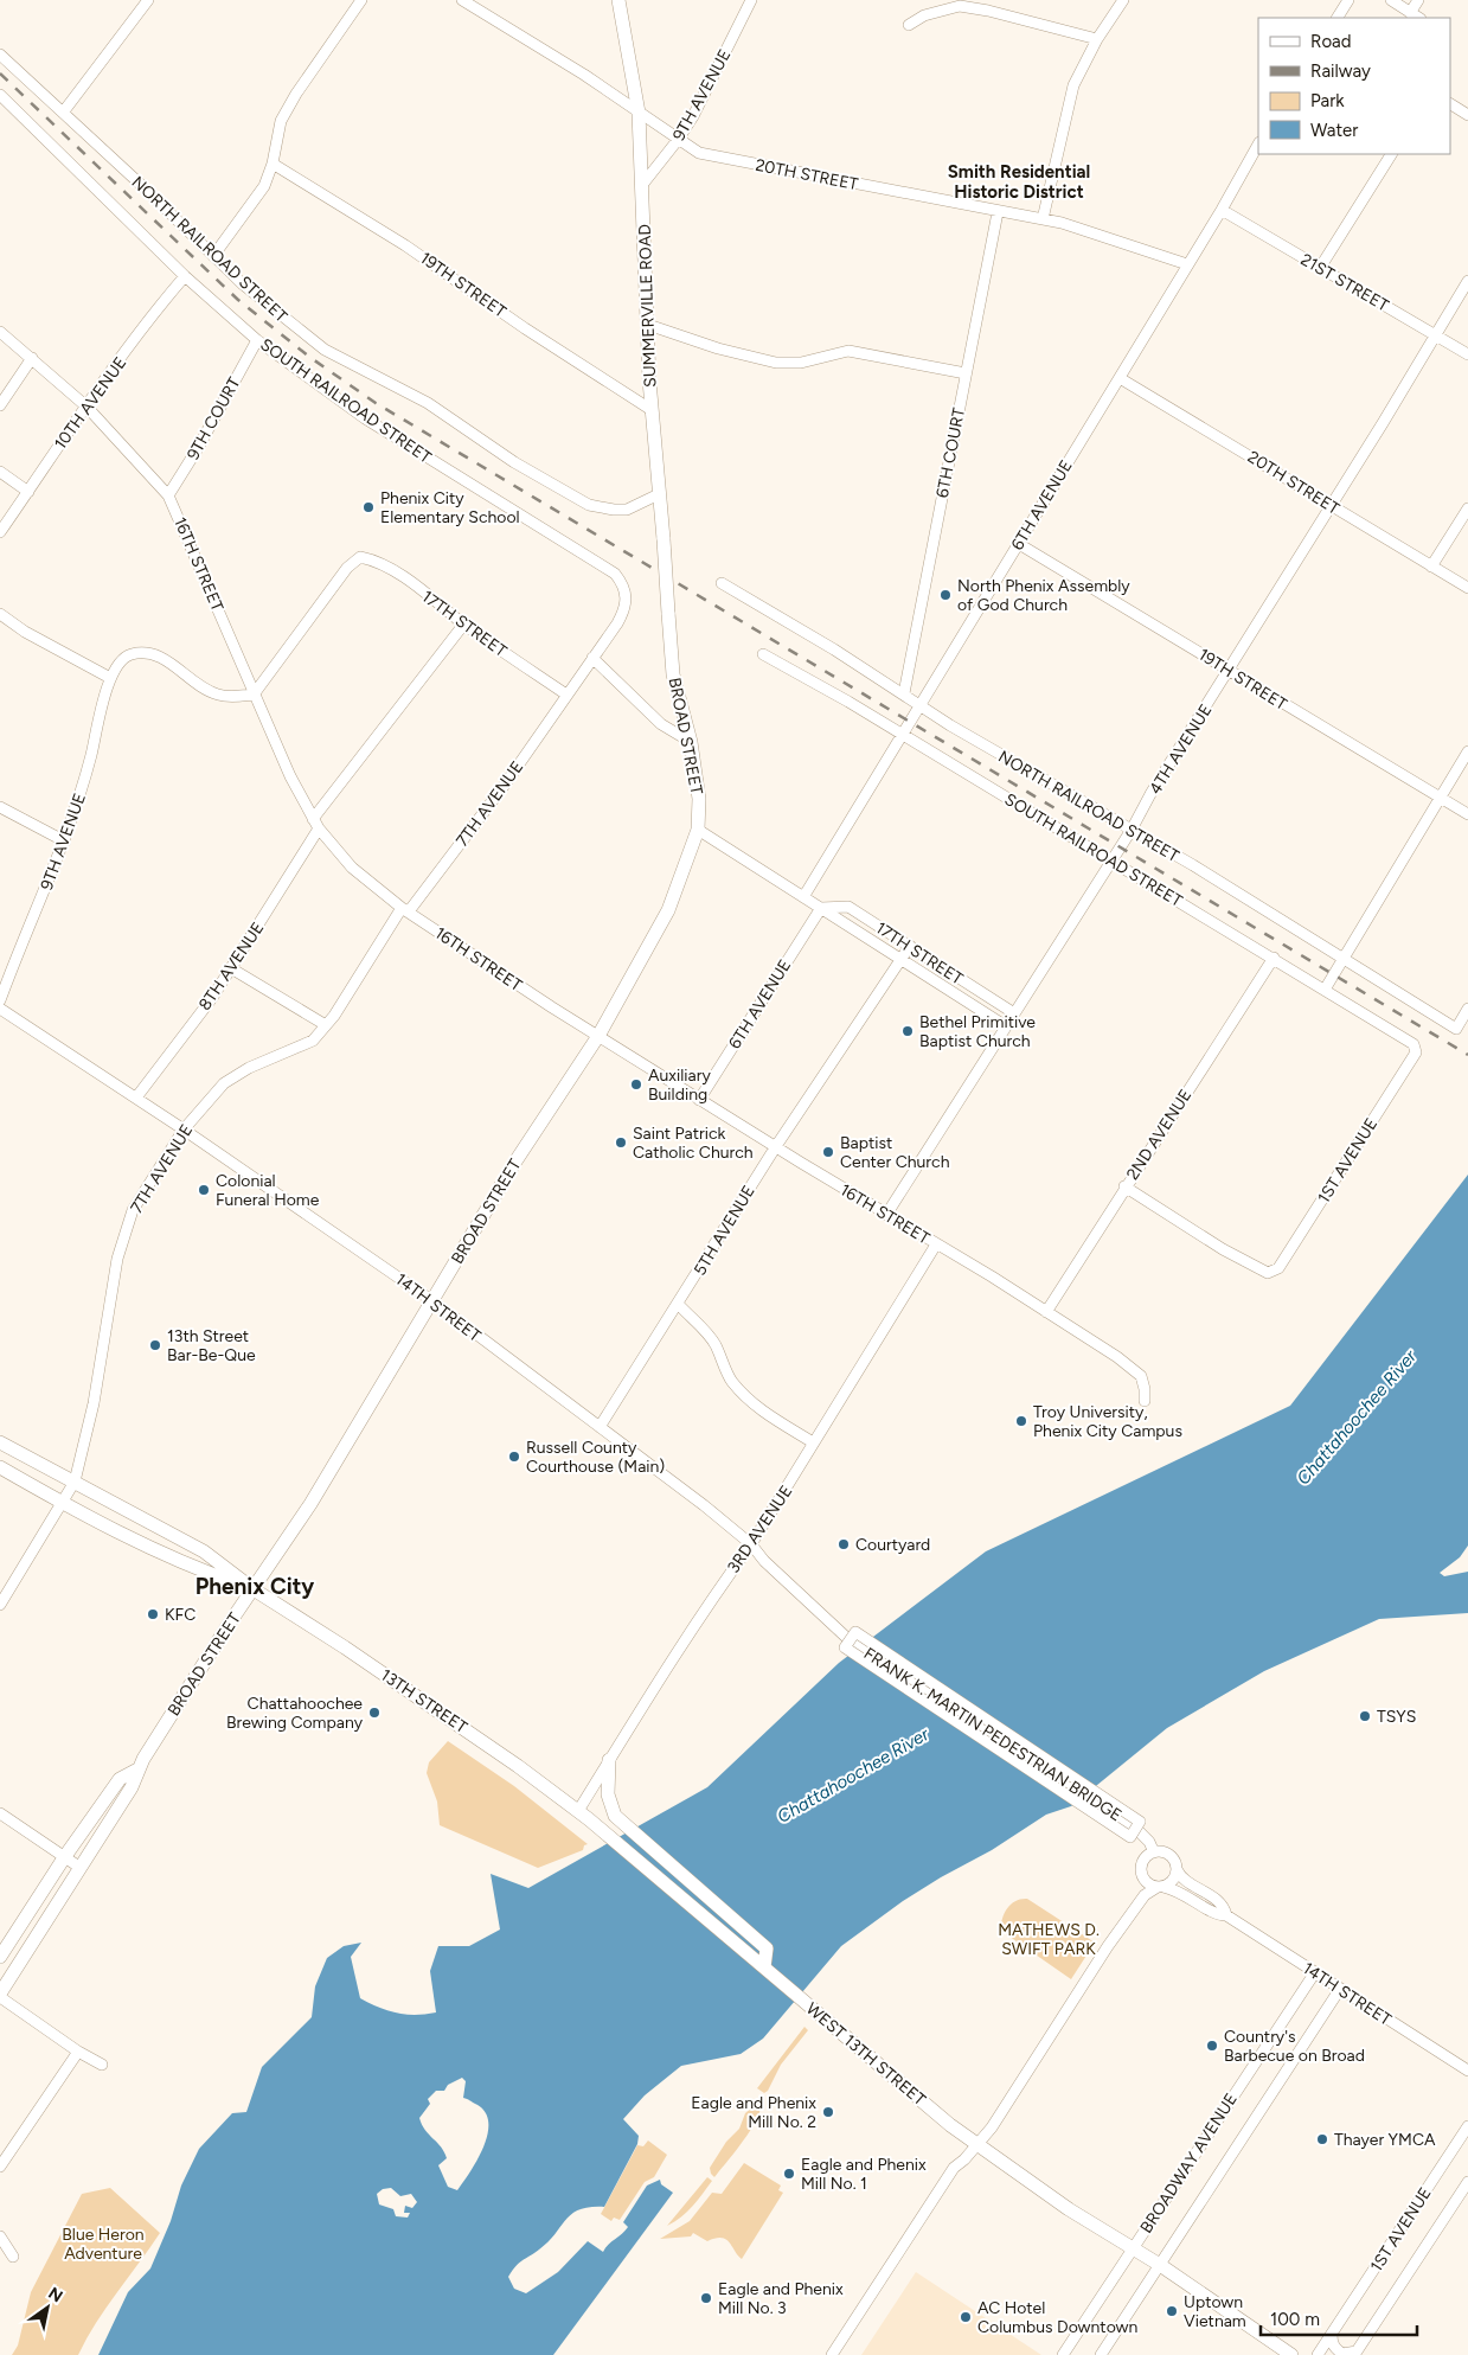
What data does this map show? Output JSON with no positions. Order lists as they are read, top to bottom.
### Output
{
  "streets": {
    "main road": [
      "SUMMERVILLE ROAD",
      "BROAD STREET",
      "13TH STREET",
      "WEST 13TH STREET"
    ],
    "street": [
      "9TH AVENUE",
      "20TH STREET",
      "NORTH RAILROAD STREET",
      "21ST STREET",
      "19TH STREET",
      "SOUTH RAILROAD STREET",
      "10TH AVENUE",
      "9TH COURT",
      "6TH COURT",
      "6TH AVENUE",
      "16TH STREET",
      "17TH STREET",
      "4TH AVENUE",
      "7TH AVENUE",
      "8TH AVENUE",
      "2ND AVENUE",
      "1ST AVENUE",
      "5TH AVENUE",
      "14TH STREET",
      "3RD AVENUE",
      "FRANK K. MARTIN PEDESTRIAN BRIDGE",
      "BROADWAY AVENUE"
    ]
  },
  "crossings": [
    ["9TH AVENUE", "20TH STREET"],
    ["9TH AVENUE", "SUMMERVILLE ROAD"],
    ["20TH STREET", "SUMMERVILLE ROAD"],
    ["20TH STREET", "6TH COURT"],
    ["20TH STREET", "6TH AVENUE"],
    ["20TH STREET", "4TH AVENUE"],
    ["NORTH RAILROAD STREET", "SUMMERVILLE ROAD"],
    ["NORTH RAILROAD STREET", "6TH COURT"],
    ["NORTH RAILROAD STREET", "6TH AVENUE"],
    ["NORTH RAILROAD STREET", "4TH AVENUE"],
    ["21ST STREET", "6TH AVENUE"],
    ["21ST STREET", "4TH AVENUE"],
    ["19TH STREET", "SUMMERVILLE ROAD"],
    ["19TH STREET", "6TH AVENUE"],
    ["19TH STREET", "4TH AVENUE"],
    ["SUMMERVILLE ROAD", "BROAD STREET"],
    ["SOUTH RAILROAD STREET", "10TH AVENUE"],
    ["SOUTH RAILROAD STREET", "9TH COURT"],
    ["SOUTH RAILROAD STREET", "6TH AVENUE"],
    ["SOUTH RAILROAD STREET", "4TH AVENUE"],
    ["SOUTH RAILROAD STREET", "2ND AVENUE"],
    ["SOUTH RAILROAD STREET", "1ST AVENUE"],
    ["10TH AVENUE", "16TH STREET"],
    ["9TH COURT", "16TH STREET"],
    ["6TH AVENUE", "16TH STREET"],
    ["6TH AVENUE", "17TH STREET"],
    ["16TH STREET", "17TH STREET"],
    ["16TH STREET", "BROAD STREET"],
    ["16TH STREET", "4TH AVENUE"],
    ["16TH STREET", "7TH AVENUE"],
    ["16TH STREET", "8TH AVENUE"],
    ["16TH STREET", "2ND AVENUE"],
    ["16TH STREET", "5TH AVENUE"],
    ["16TH STREET", "3RD AVENUE"],
    ["17TH STREET", "BROAD STREET"],
    ["17TH STREET", "4TH AVENUE"],
    ["17TH STREET", "7TH AVENUE"],
    ["17TH STREET", "5TH AVENUE"],
    ["BROAD STREET", "14TH STREET"],
    ["BROAD STREET", "13TH STREET"],
    ["7TH AVENUE", "14TH STREET"],
    ["7TH AVENUE", "13TH STREET"],
    ["8TH AVENUE", "14TH STREET"],
    ["2ND AVENUE", "1ST AVENUE"],
    ["5TH AVENUE", "14TH STREET"],
    ["14TH STREET", "3RD AVENUE"],
    ["14TH STREET", "FRANK K. MARTIN PEDESTRIAN BRIDGE"],
    ["14TH STREET", "BROADWAY AVENUE"],
    ["3RD AVENUE", "13TH STREET"],
    ["3RD AVENUE", "WEST 13TH STREET"],
    ["13TH STREET", "WEST 13TH STREET"],
    ["WEST 13TH STREET", "BROADWAY AVENUE"]
  ],
  "districts": ["Smith Residential Historic District", "Phenix City"],
  "water": ["Chattahoochee River"],
  "parks": ["MATHEWS D. SWIFT PARK", "Blue Heron Adventure"],
  "places": [
    "Phenix City Elementary School",
    "North Phenix Assembly of God Church",
    "Bethel Primitive Baptist Church",
    "Auxiliary Building",
    "Saint Patrick Catholic Church",
    "Baptist Center Church",
    "Colonial Funeral Home",
    "13th Street Bar-Be-Que",
    "Troy University, Phenix City Campus",
    "Russell County Courthouse (Main)",
    "Courtyard",
    "KFC",
    "Chattahoochee Brewing Company",
    "TSYS",
    "Country's Barbecue on Broad",
    "Eagle and Phenix Mill No. 2",
    "Thayer YMCA",
    "Eagle and Phenix Mill No. 1",
    "Eagle and Phenix Mill No. 3",
    "Uptown Vietnam",
    "AC Hotel Columbus Downtown"
  ],
  "legend": [
    "Road",
    "Railway",
    "Park",
    "Water"
  ],
  "scale_bar": "100 m",
  "north": "top right"
}
